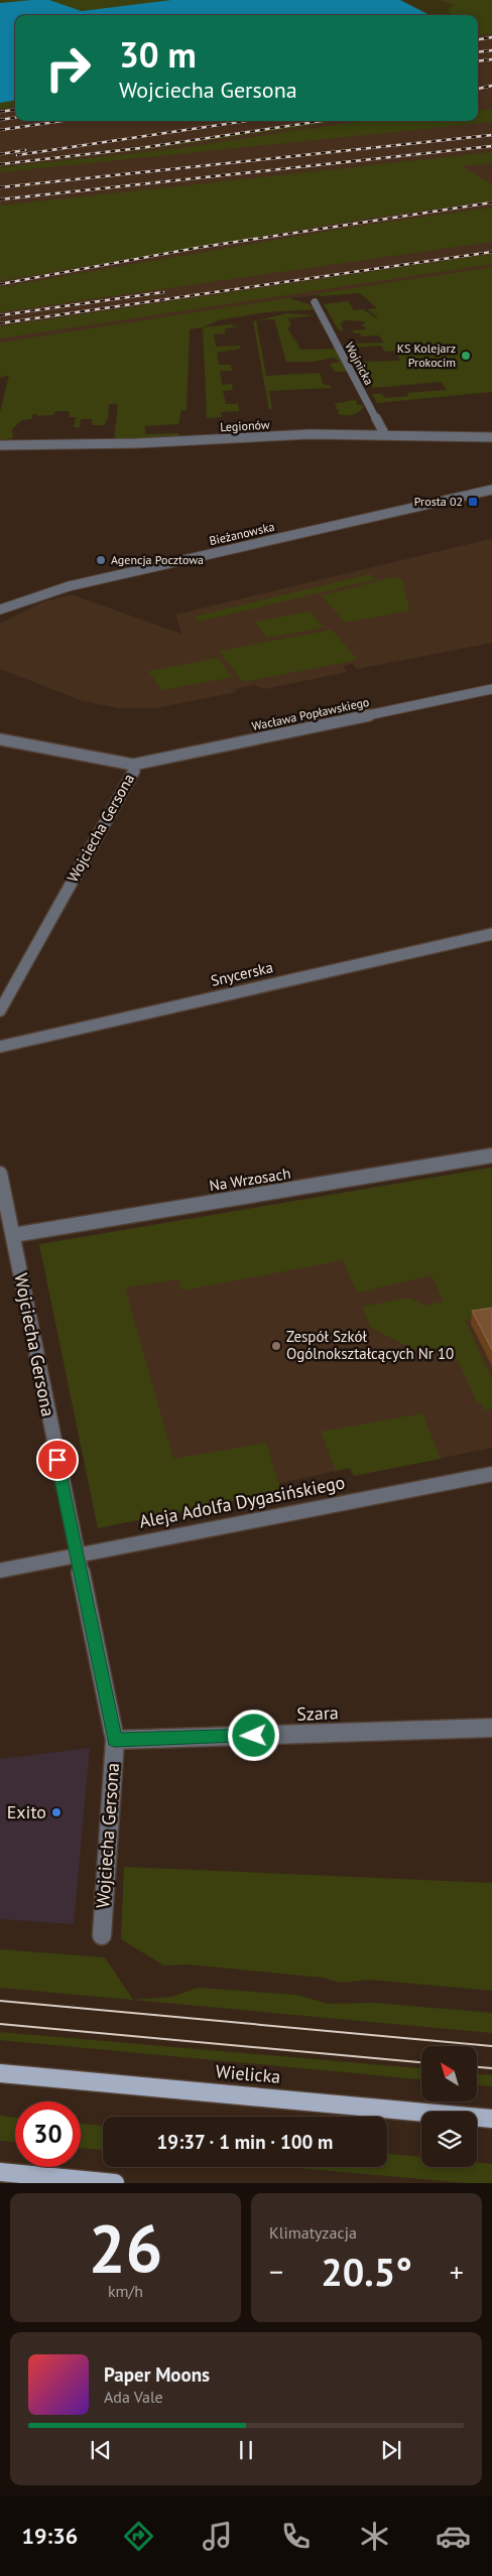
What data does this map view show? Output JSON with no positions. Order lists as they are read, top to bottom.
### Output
{
  "streets": {
    "main road": ["Wielicka"],
    "street": [
      "Wojnicka",
      "Legionów",
      "Bieżanowska",
      "Wacława Popławskiego",
      "Wojciecha Gersona",
      "Snycerska",
      "Na Wrzosach",
      "Aleja Adolfa Dygasińskiego",
      "Szara"
    ]
  },
  "crossings": [
    ["Wojnicka", "Legionów"],
    ["Wacława Popławskiego", "Wojciecha Gersona"],
    ["Wojciecha Gersona", "Na Wrzosach"],
    ["Wojciecha Gersona", "Aleja Adolfa Dygasińskiego"],
    ["Wojciecha Gersona", "Szara"]
  ],
  "places": {
    "other": [
      "KS Kolejarz Prokocim",
      "Agencja Pocztowa",
      "Zespół Szkół Ogólnokształcących Nr 10",
      "Exito"
    ],
    "transit": ["Prosta 02"]
  },
  "north": "top left",
  "page": {
    "turn": ["30 m", "Wojciecha Gersona"],
    "limit": "30",
    "trip": "19:37 · 1 min · 100 m",
    "tile": [
      ["26", "km/h"],
      "Klimatyzacja"
    ],
    "heat": ["−", "20.5°", "+"],
    "song": ["Paper Moons", "Ada Vale"],
    "tabs": "19:36"
  }
}
